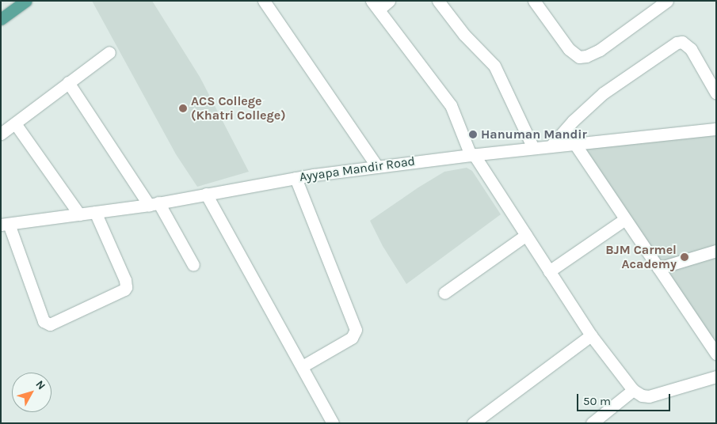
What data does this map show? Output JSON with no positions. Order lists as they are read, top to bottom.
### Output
{
  "streets": {
    "street": ["Ayyapa Mandir Road"]
  },
  "places": ["ACS College (Khatri College)", "Hanuman Mandir", "BJM Carmel Academy"],
  "scale_bar": "50 m",
  "north": "top right"
}
